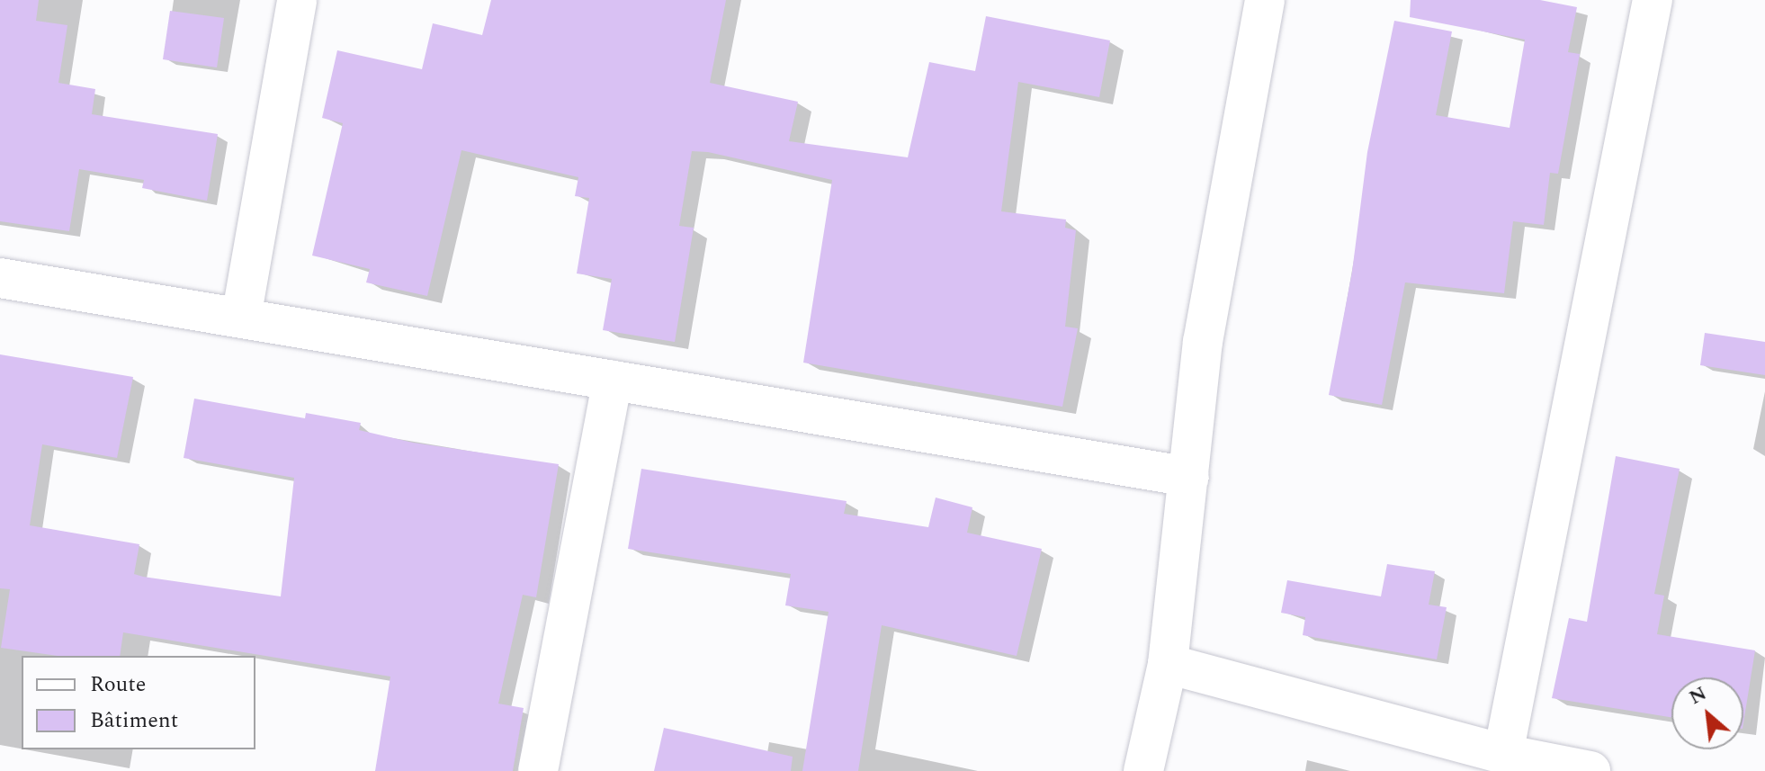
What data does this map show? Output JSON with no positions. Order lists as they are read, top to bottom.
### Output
{
  "legend": ["Route", "Bâtiment"],
  "north": "top left"
}
